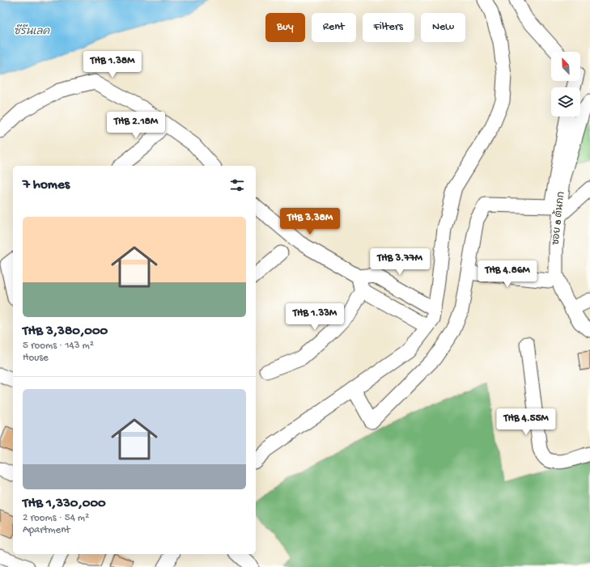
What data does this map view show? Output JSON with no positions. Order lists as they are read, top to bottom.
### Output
{
  "streets": {
    "street": ["ซอย 8 ต้นกก"]
  },
  "water": ["ซีรีนเลค"],
  "north": "top left",
  "page": {
    "chip": [
      "Buy",
      "Rent",
      "Filters",
      "New"
    ],
    "price": [
      "THB 1.38M",
      "THB 2.18M",
      "THB 3.38M",
      "THB 3.77M",
      "THB 4.86M",
      "THB 1.33M",
      "THB 4.55M"
    ],
    "heading": "7 homes",
    "list": [
      {
        "name": "THB 3,380,000",
        "note": "5 rooms · 143 m² · House"
      },
      {
        "name": "THB 1,330,000",
        "note": "2 rooms · 54 m² · Apartment"
      }
    ]
  }
}
